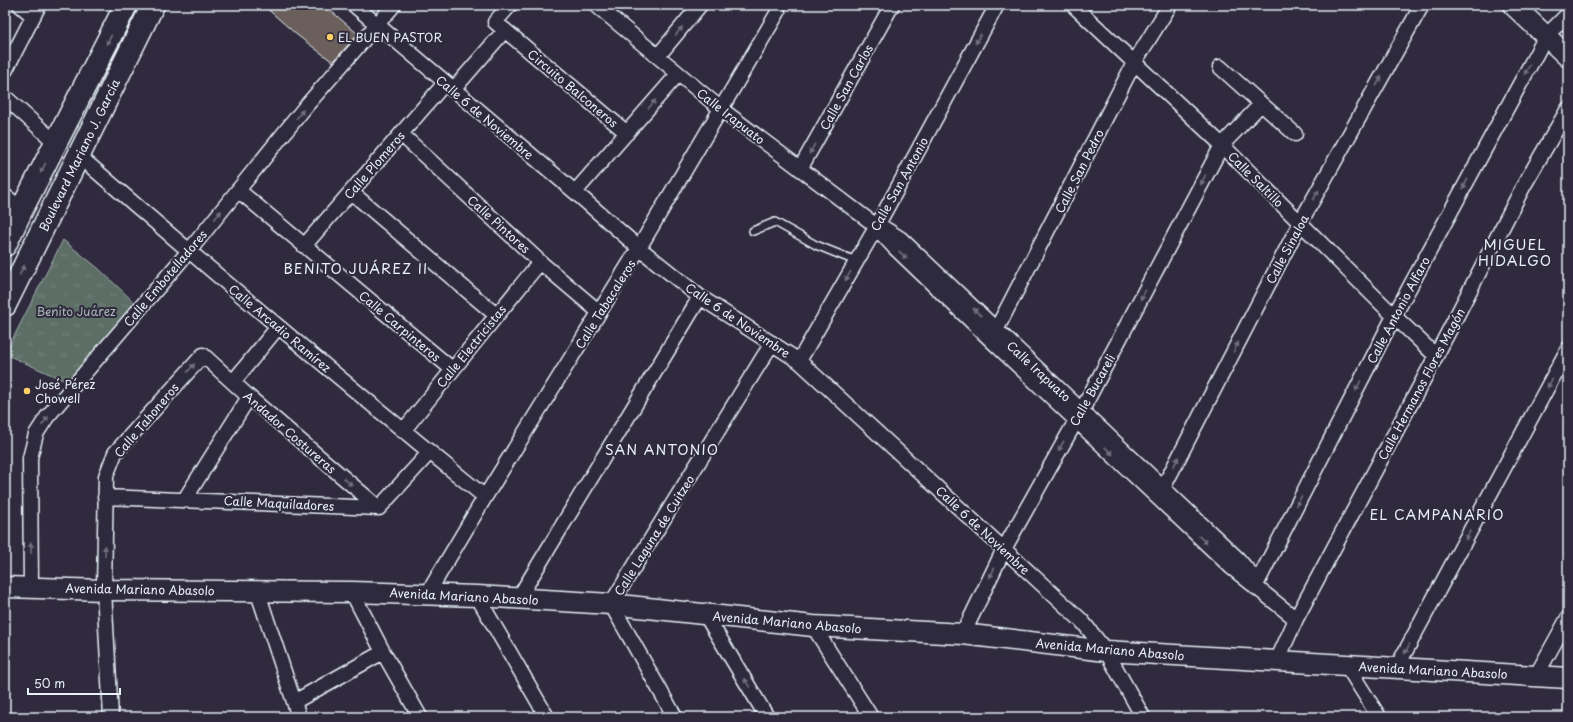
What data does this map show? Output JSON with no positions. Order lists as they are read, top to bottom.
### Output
{
  "streets": {
    "main road": ["Boulevard Mariano J. García"],
    "street": [
      "Calle San Carlos",
      "Circuito Balconeros",
      "Calle Irapuato",
      "Calle 6 de Noviembre",
      "Calle Plomeros",
      "Calle San Pedro",
      "Calle Saltillo",
      "Calle San Antonio",
      "Calle Pintores",
      "Calle Sinaloa",
      "Calle Embotelladores",
      "Calle Tabacaleros",
      "Calle Antonio Alfaro",
      "Calle Carpinteros",
      "Calle Arcadio Ramírez",
      "Calle Electricistas",
      "Calle Hermanos Flores Magón",
      "Calle Bucareli",
      "Calle Tahoneros",
      "Andador Costureras",
      "Calle Maquiladores",
      "Calle Laguna de Cuitzeo",
      "Avenida Mariano Abasolo"
    ]
  },
  "crossings": [
    ["Calle San Carlos", "Calle Irapuato"],
    ["Circuito Balconeros", "Calle Irapuato"],
    ["Circuito Balconeros", "Calle Plomeros"],
    ["Calle Irapuato", "Calle San Pedro"],
    ["Calle Irapuato", "Calle San Antonio"],
    ["Calle Irapuato", "Calle Sinaloa"],
    ["Calle Irapuato", "Calle Tabacaleros"],
    ["Calle Irapuato", "Calle Antonio Alfaro"],
    ["Calle Irapuato", "Calle Hermanos Flores Magón"],
    ["Calle Irapuato", "Calle Bucareli"],
    ["Calle 6 de Noviembre", "Calle Plomeros"],
    ["Calle 6 de Noviembre", "Calle San Antonio"],
    ["Calle 6 de Noviembre", "Calle Embotelladores"],
    ["Calle 6 de Noviembre", "Calle Tabacaleros"],
    ["Calle 6 de Noviembre", "Calle Bucareli"],
    ["Calle 6 de Noviembre", "Calle Laguna de Cuitzeo"],
    ["Calle 6 de Noviembre", "Avenida Mariano Abasolo"],
    ["Boulevard Mariano J. García", "Calle Arcadio Ramírez"],
    ["Calle Plomeros", "Calle Pintores"],
    ["Calle Plomeros", "Calle Carpinteros"],
    ["Calle San Pedro", "Calle Saltillo"],
    ["Calle Saltillo", "Calle Sinaloa"],
    ["Calle Saltillo", "Calle Antonio Alfaro"],
    ["Calle Saltillo", "Calle Hermanos Flores Magón"],
    ["Calle Saltillo", "Calle Bucareli"],
    ["Calle Pintores", "Calle Tabacaleros"],
    ["Calle Pintores", "Calle Electricistas"],
    ["Calle Embotelladores", "Calle Carpinteros"],
    ["Calle Embotelladores", "Calle Arcadio Ramírez"],
    ["Calle Embotelladores", "Avenida Mariano Abasolo"],
    ["Calle Tabacaleros", "Calle Arcadio Ramírez"],
    ["Calle Tabacaleros", "Avenida Mariano Abasolo"],
    ["Calle Carpinteros", "Calle Electricistas"],
    ["Calle Arcadio Ramírez", "Calle Electricistas"],
    ["Calle Hermanos Flores Magón", "Avenida Mariano Abasolo"],
    ["Calle Bucareli", "Avenida Mariano Abasolo"],
    ["Calle Tahoneros", "Andador Costureras"],
    ["Calle Tahoneros", "Calle Maquiladores"],
    ["Calle Tahoneros", "Avenida Mariano Abasolo"],
    ["Andador Costureras", "Calle Maquiladores"],
    ["Calle Laguna de Cuitzeo", "Avenida Mariano Abasolo"]
  ],
  "one_way": [
    "Calle San Carlos",
    "Calle San Antonio",
    "Calle Sinaloa",
    "Calle Embotelladores",
    "Calle Antonio Alfaro",
    "Calle Bucareli",
    "Andador Costureras"
  ],
  "districts": [
    "MIGUEL HIDALGO",
    "BENITO JUÁREZ II",
    "SAN ANTONIO",
    "EL CAMPANARIO"
  ],
  "parks": ["Benito Juárez"],
  "places": ["EL BUEN PASTOR", "José Pérez Chowell"],
  "scale_bar": "50 m"
}
